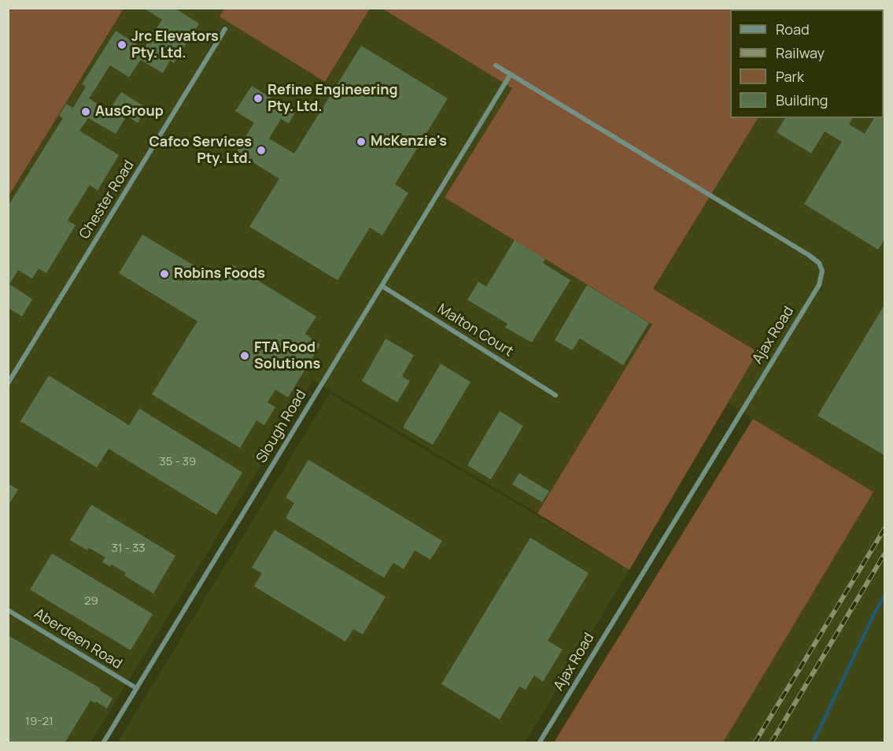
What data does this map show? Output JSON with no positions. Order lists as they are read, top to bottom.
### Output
{
  "streets": {
    "street": [
      "Chester Road",
      "Malton Court",
      "Ajax Road",
      "Slough Road",
      "Aberdeen Road"
    ]
  },
  "crossings": [
    ["Malton Court", "Slough Road"],
    ["Ajax Road", "Slough Road"],
    ["Slough Road", "Aberdeen Road"]
  ],
  "places": [
    "Jrc Elevators Pty. Ltd.",
    "Refine Engineering Pty. Ltd.",
    "AusGroup",
    "McKenzie's",
    "Cafco Services Pty. Ltd.",
    "Robins Foods",
    "FTA Food Solutions"
  ],
  "house_numbers": [
    "35 - 39",
    "31 - 33",
    "29",
    "19-21"
  ],
  "legend": [
    "Road",
    "Railway",
    "Park",
    "Building"
  ]
}
